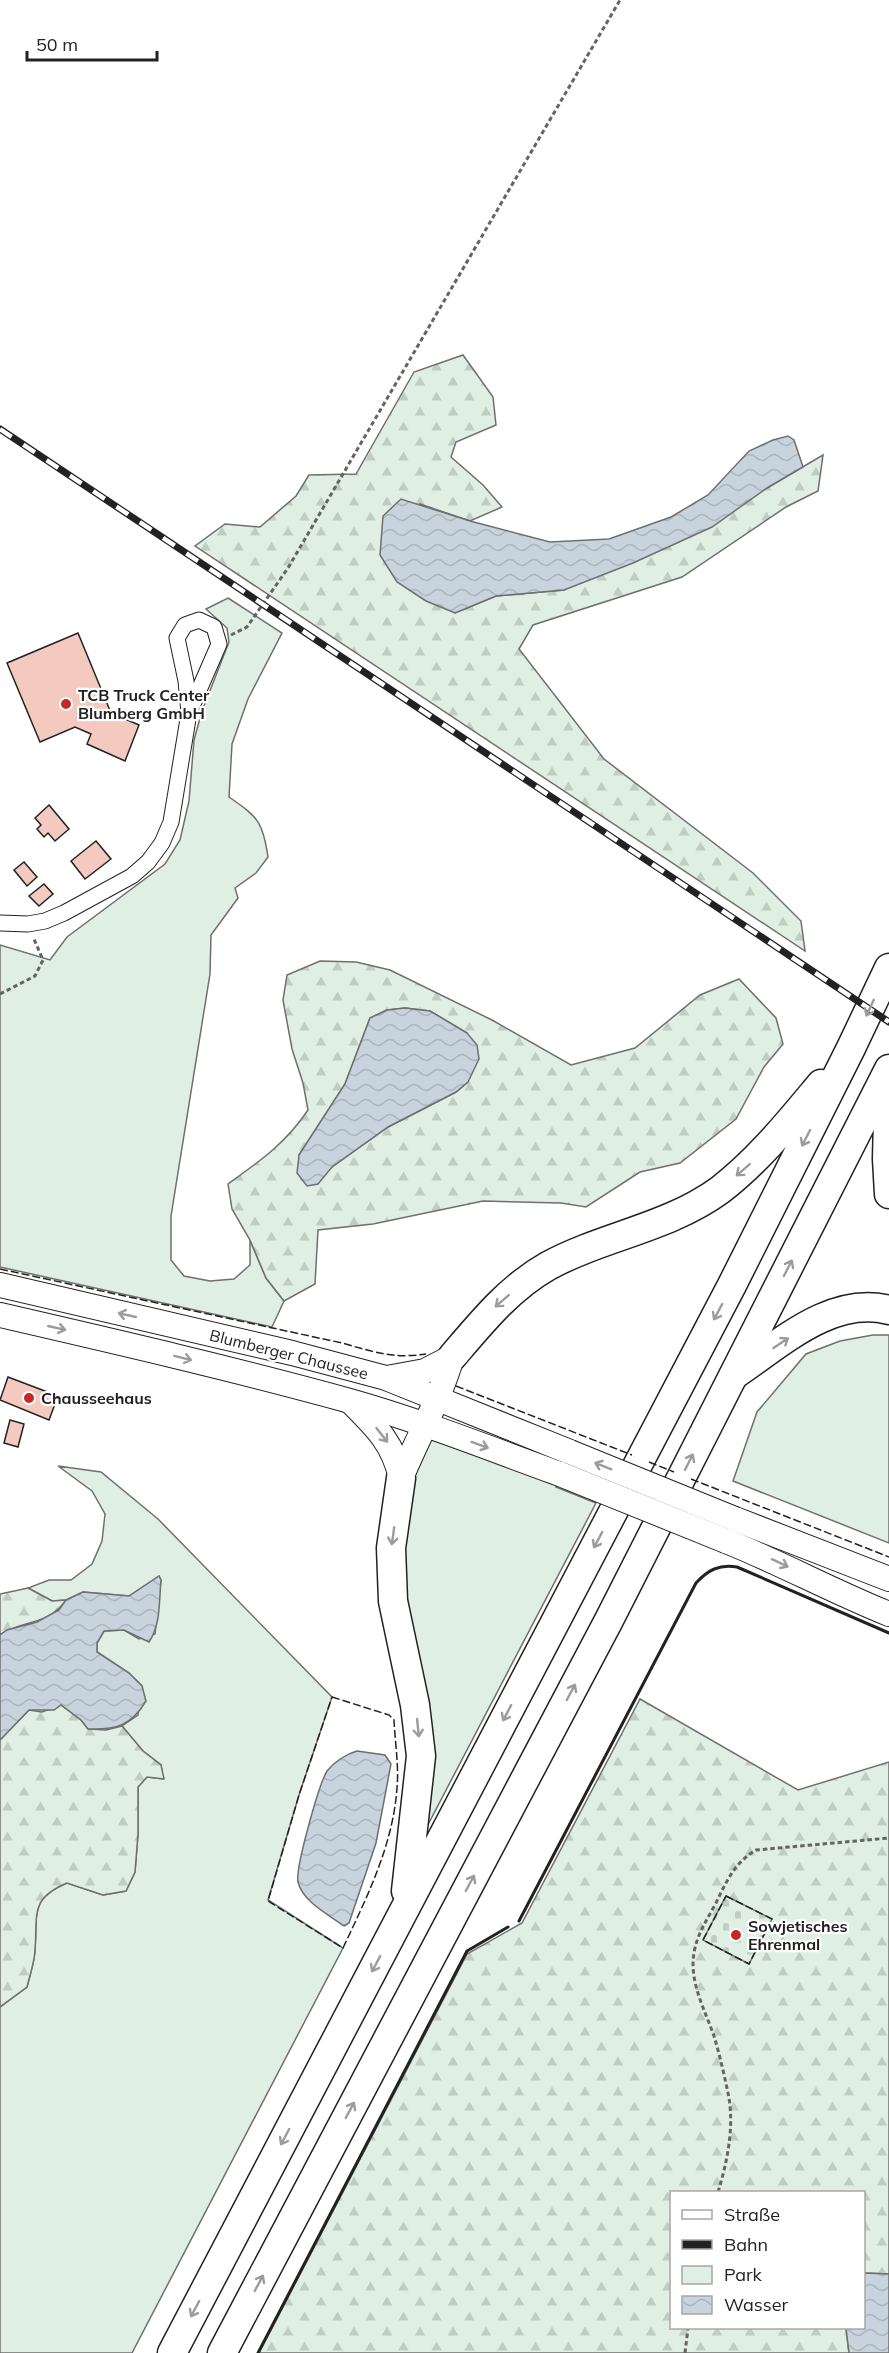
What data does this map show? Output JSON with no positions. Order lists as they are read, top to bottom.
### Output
{
  "streets": {
    "main road": ["Blumberger Chaussee"]
  },
  "places": ["TCB Truck Center Blumberg GmbH", "Chausseehaus", "Sowjetisches Ehrenmal"],
  "legend": [
    "Straße",
    "Bahn",
    "Park",
    "Wasser"
  ],
  "scale_bar": "50 m"
}
